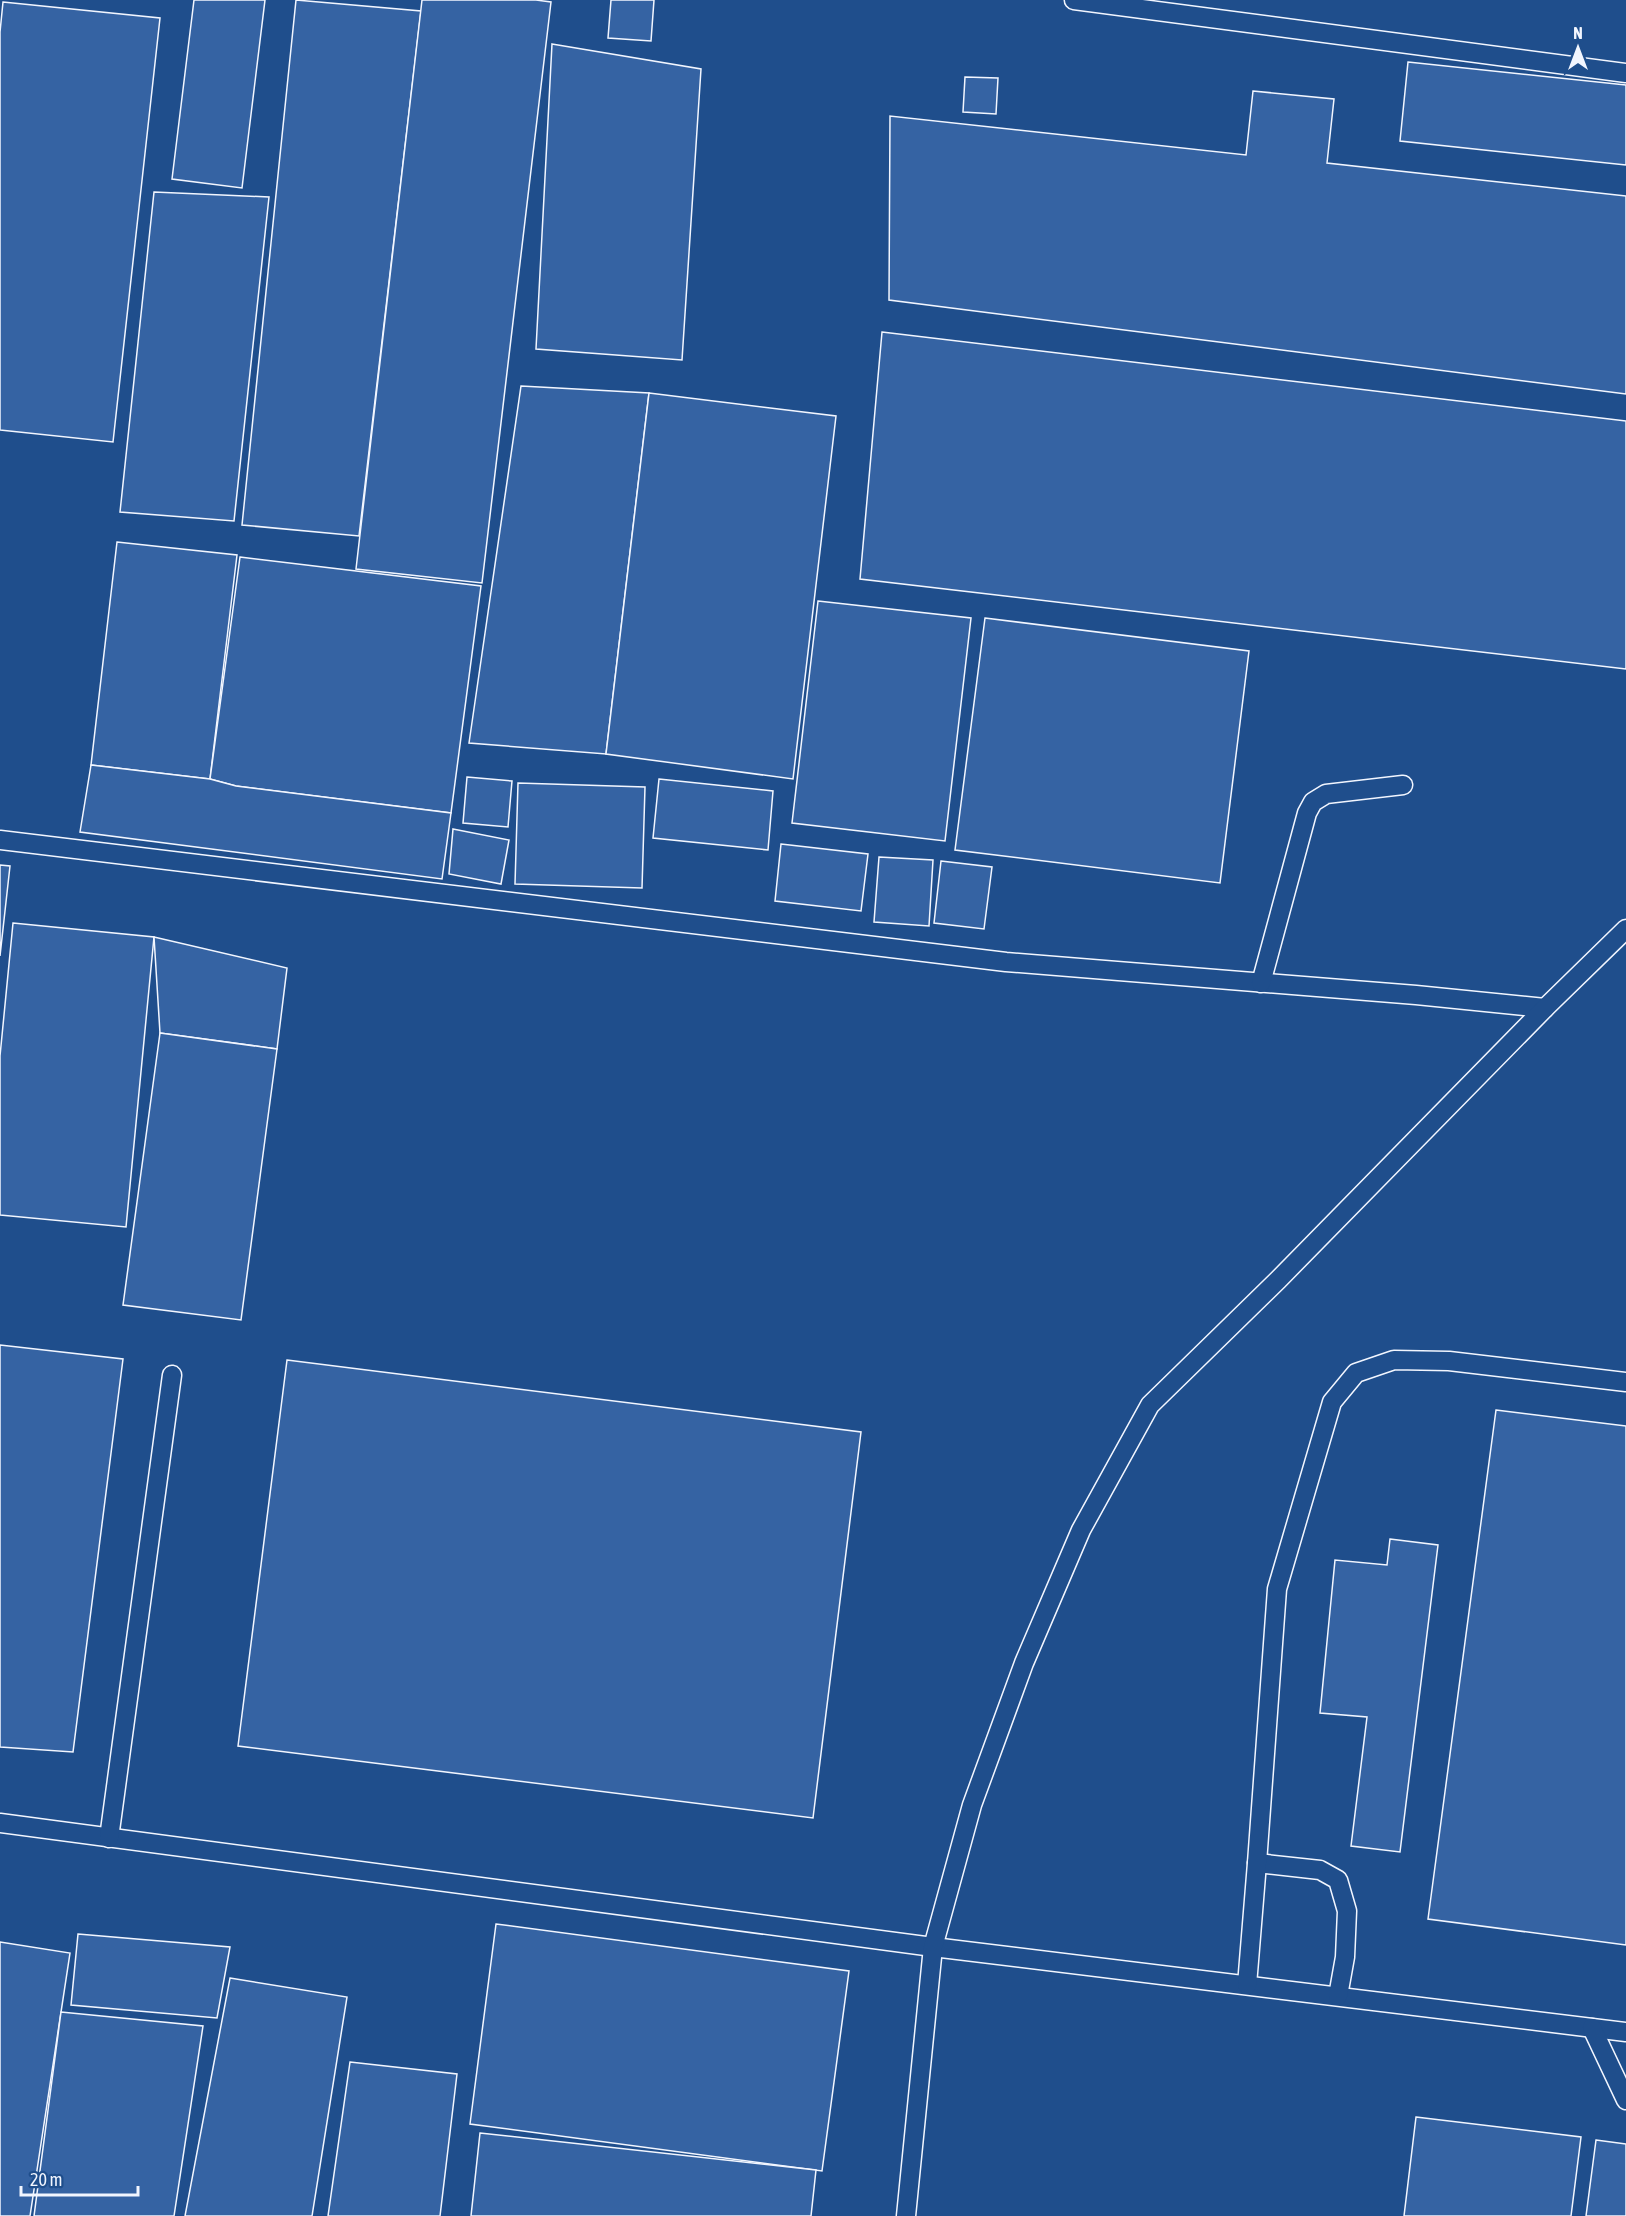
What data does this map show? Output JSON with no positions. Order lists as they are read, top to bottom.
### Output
{
  "scale_bar": "20 m",
  "north": "top"
}
